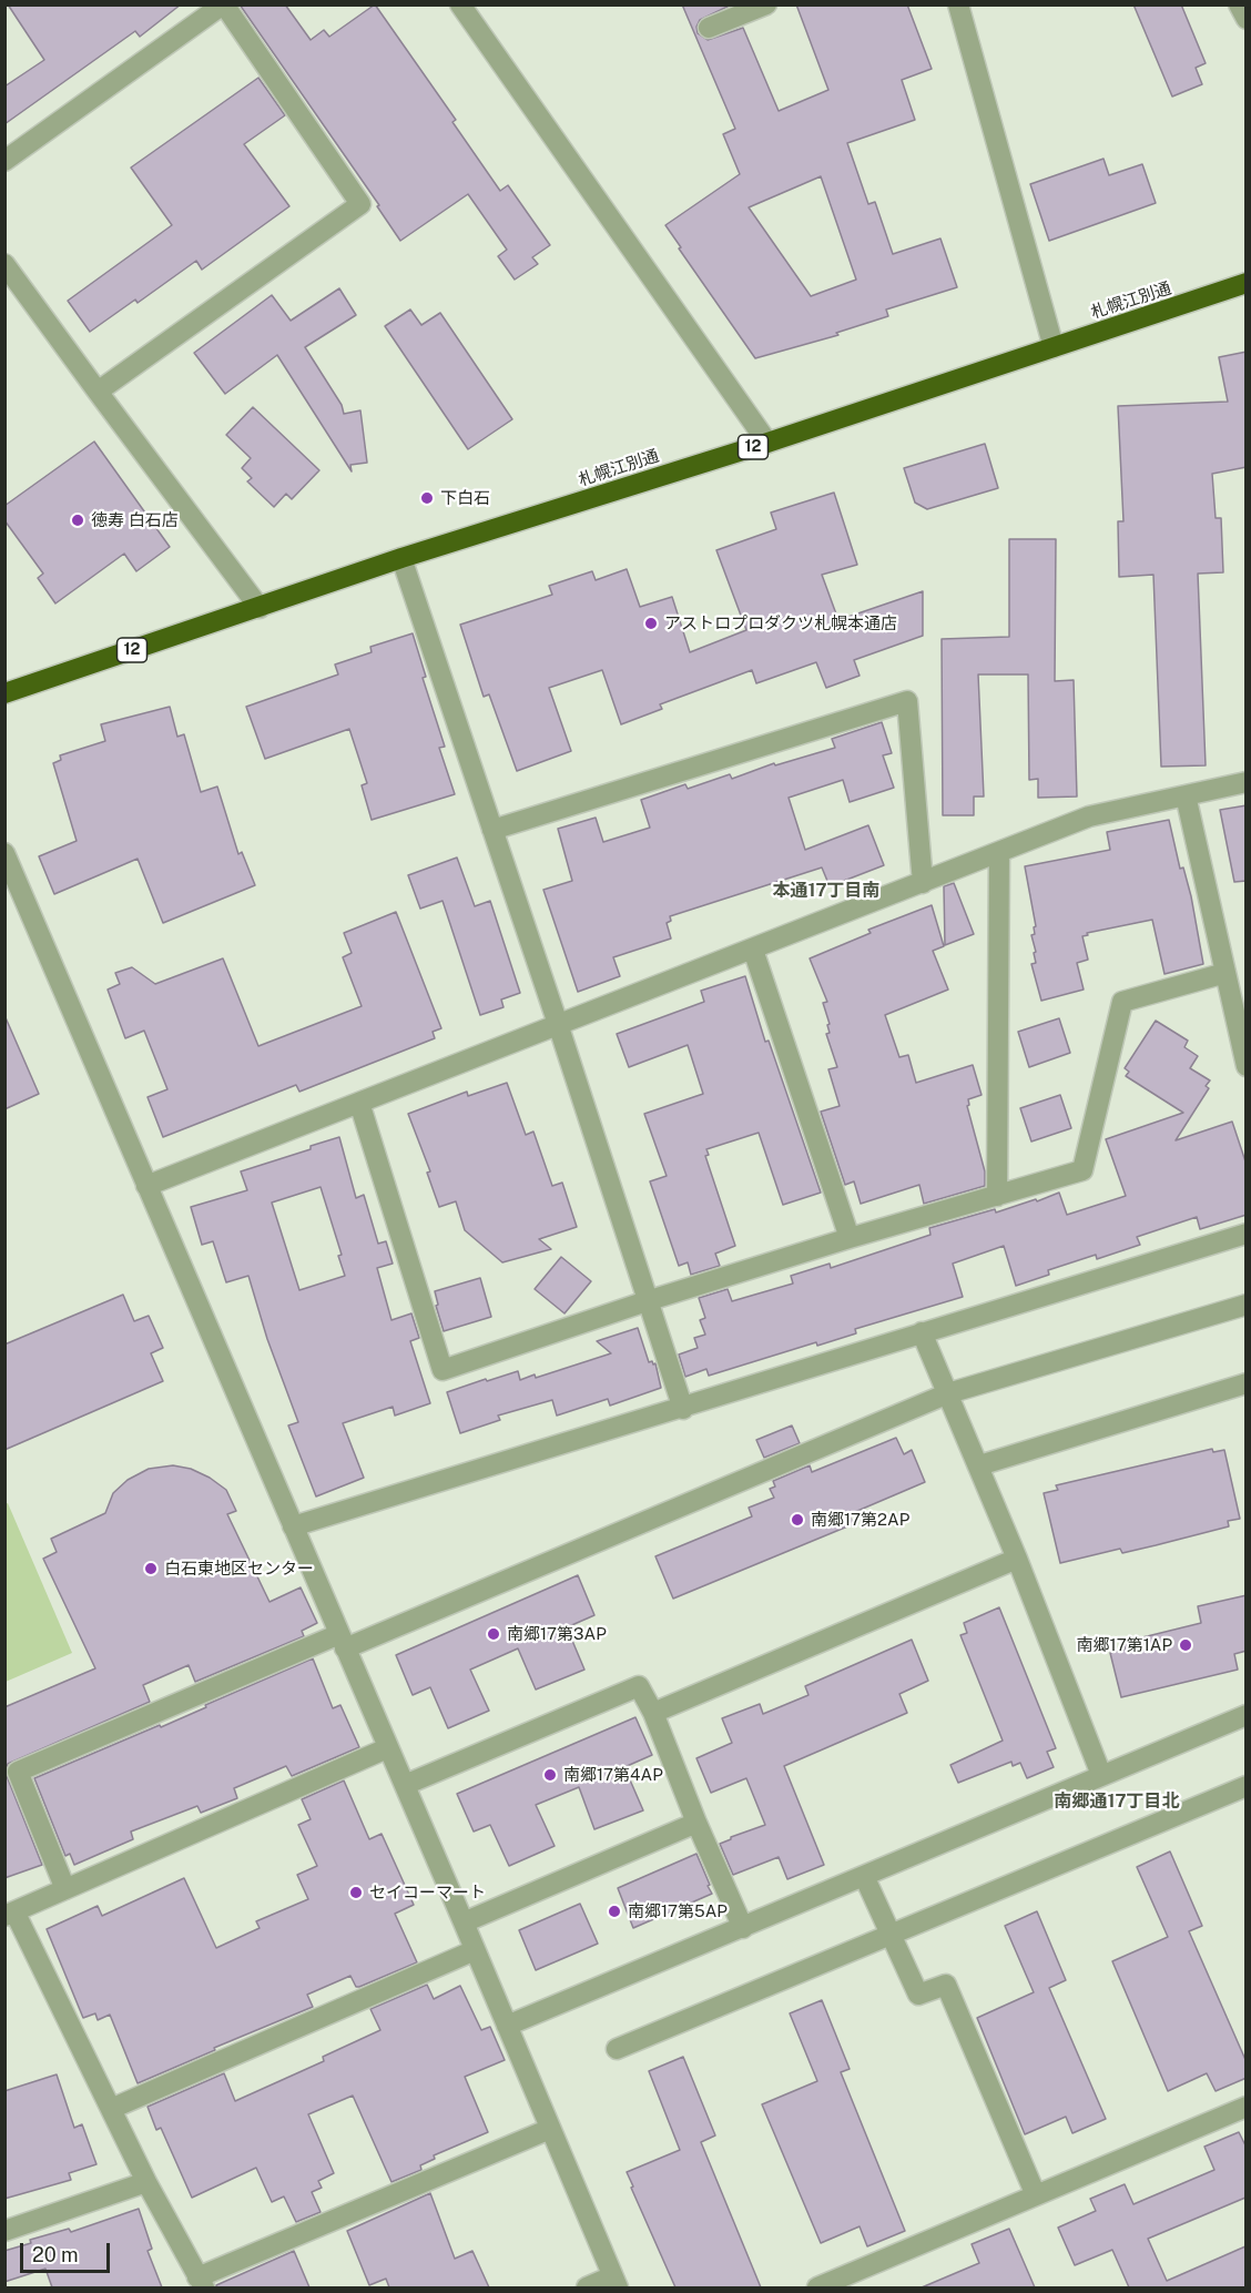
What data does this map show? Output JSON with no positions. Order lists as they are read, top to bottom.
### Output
{
  "streets": {
    "highway": ["札幌江別通", "12"]
  },
  "districts": ["本通17丁目南", "南郷通17丁目北"],
  "places": [
    "下白石",
    "徳寿 白石店",
    "アストロプロダクツ札幌本通店",
    "南郷17第2AP",
    "白石東地区センター",
    "南郷17第3AP",
    "南郷17第1AP",
    "南郷17第4AP",
    "セイコーマート",
    "南郷17第5AP"
  ],
  "scale_bar": "20 m"
}
